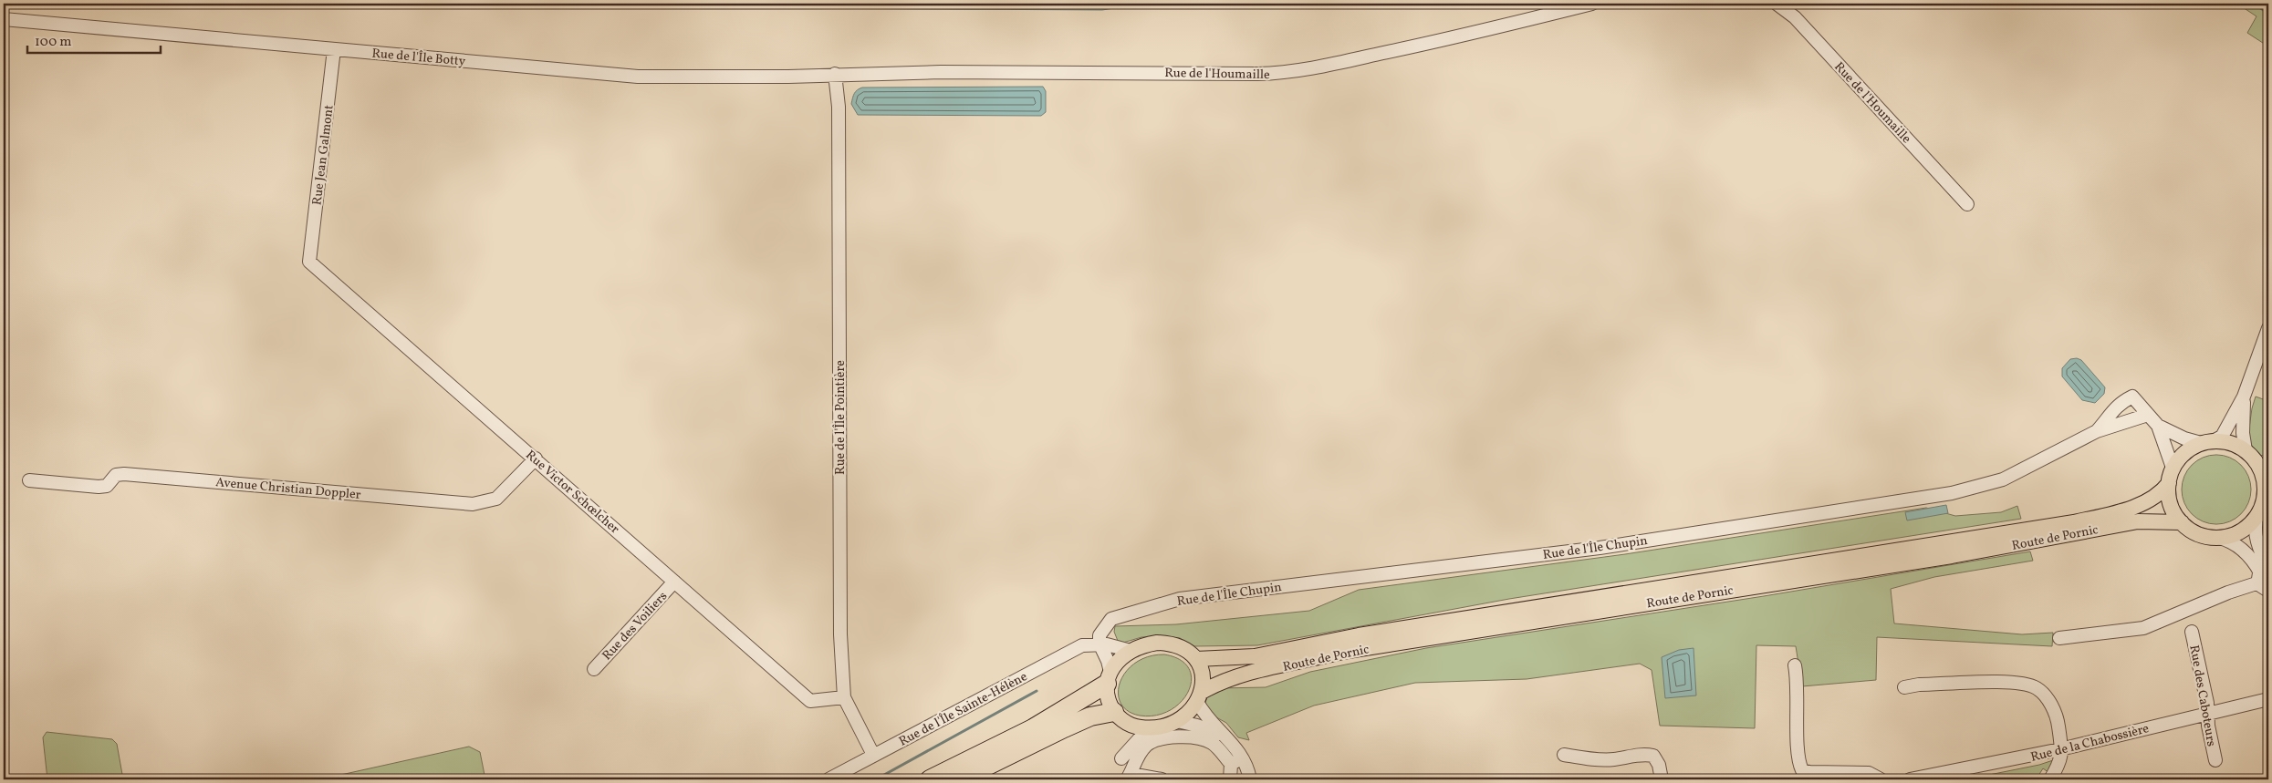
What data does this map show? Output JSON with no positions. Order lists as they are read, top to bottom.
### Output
{
  "streets": {
    "main road": ["Route de Pornic"],
    "street": [
      "Rue de l'Île Botty",
      "Rue de l'Houmaille",
      "Rue Jean Galmont",
      "Rue de l'Île Pointière",
      "Avenue Christian Doppler",
      "Rue Victor Schœlcher",
      "Rue de l'Île Chupin",
      "Rue des Voiliers",
      "Rue des Caboteurs",
      "Rue de l'Île Sainte-Hélène",
      "Rue de la Chabossière"
    ]
  },
  "crossings": [
    ["Rue de l'Île Botty", "Rue de l'Houmaille"],
    ["Rue de l'Île Botty", "Rue Jean Galmont"],
    ["Rue de l'Île Botty", "Rue de l'Île Pointière"],
    ["Rue de l'Houmaille", "Rue de l'Île Pointière"],
    ["Rue Jean Galmont", "Rue Victor Schœlcher"],
    ["Rue de l'Île Pointière", "Rue Victor Schœlcher"],
    ["Rue de l'Île Pointière", "Rue de l'Île Sainte-Hélène"],
    ["Avenue Christian Doppler", "Rue Victor Schœlcher"],
    ["Rue Victor Schœlcher", "Rue des Voiliers"],
    ["Rue de l'Île Chupin", "Rue de l'Île Sainte-Hélène"],
    ["Rue des Caboteurs", "Rue de la Chabossière"]
  ],
  "scale_bar": "100 m"
}
